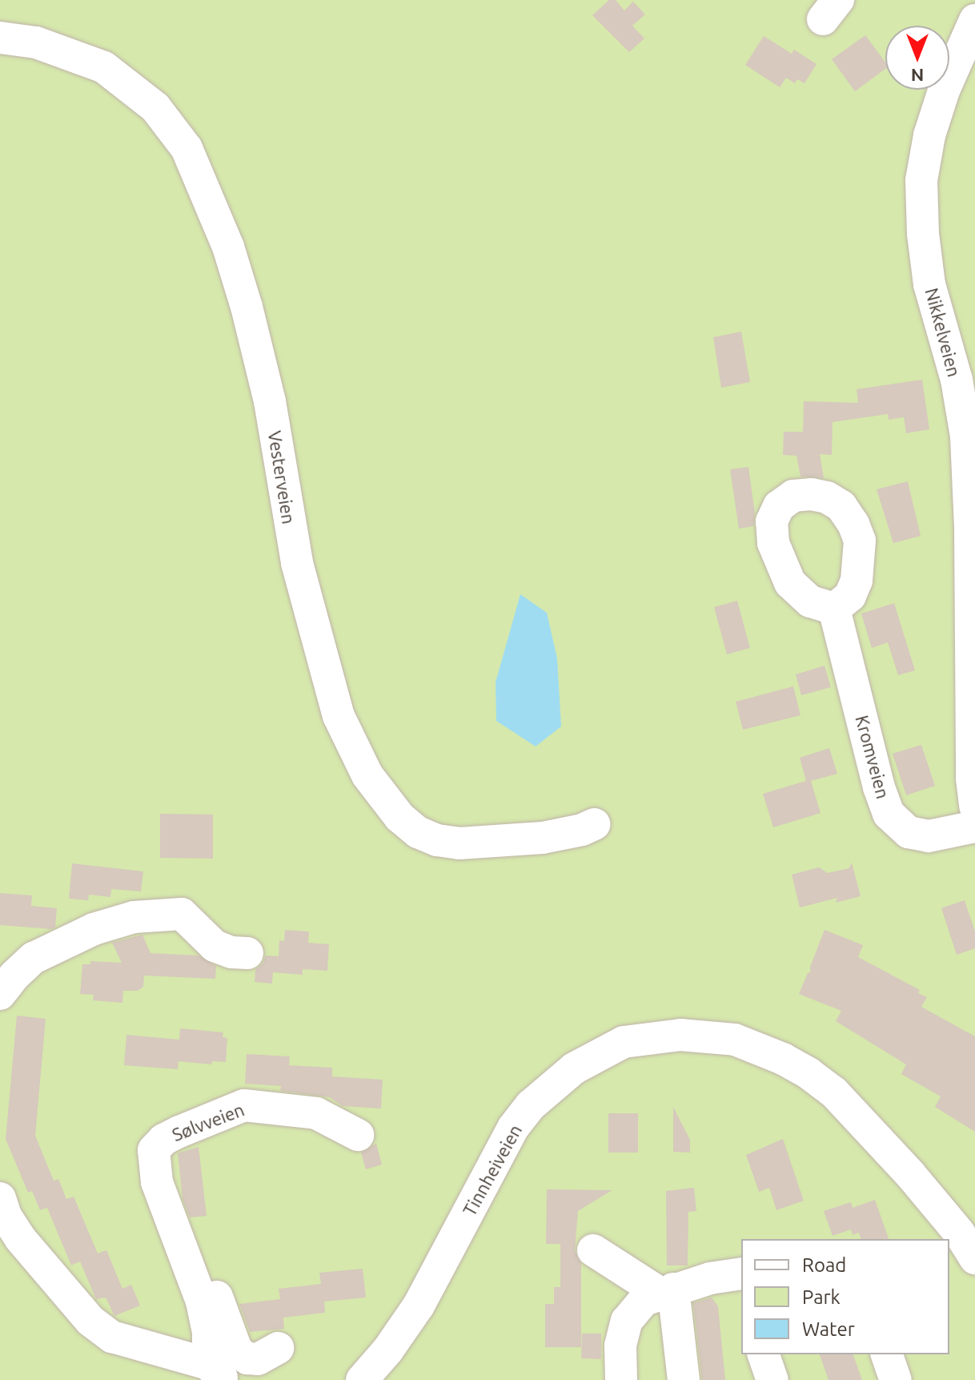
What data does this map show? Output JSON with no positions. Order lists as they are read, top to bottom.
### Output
{
  "streets": {
    "street": [
      "Nikkelveien",
      "Vesterveien",
      "Kromveien",
      "Sølvveien",
      "Tinnheiveien"
    ]
  },
  "legend": ["Road", "Park", "Water"],
  "north": "bottom"
}
